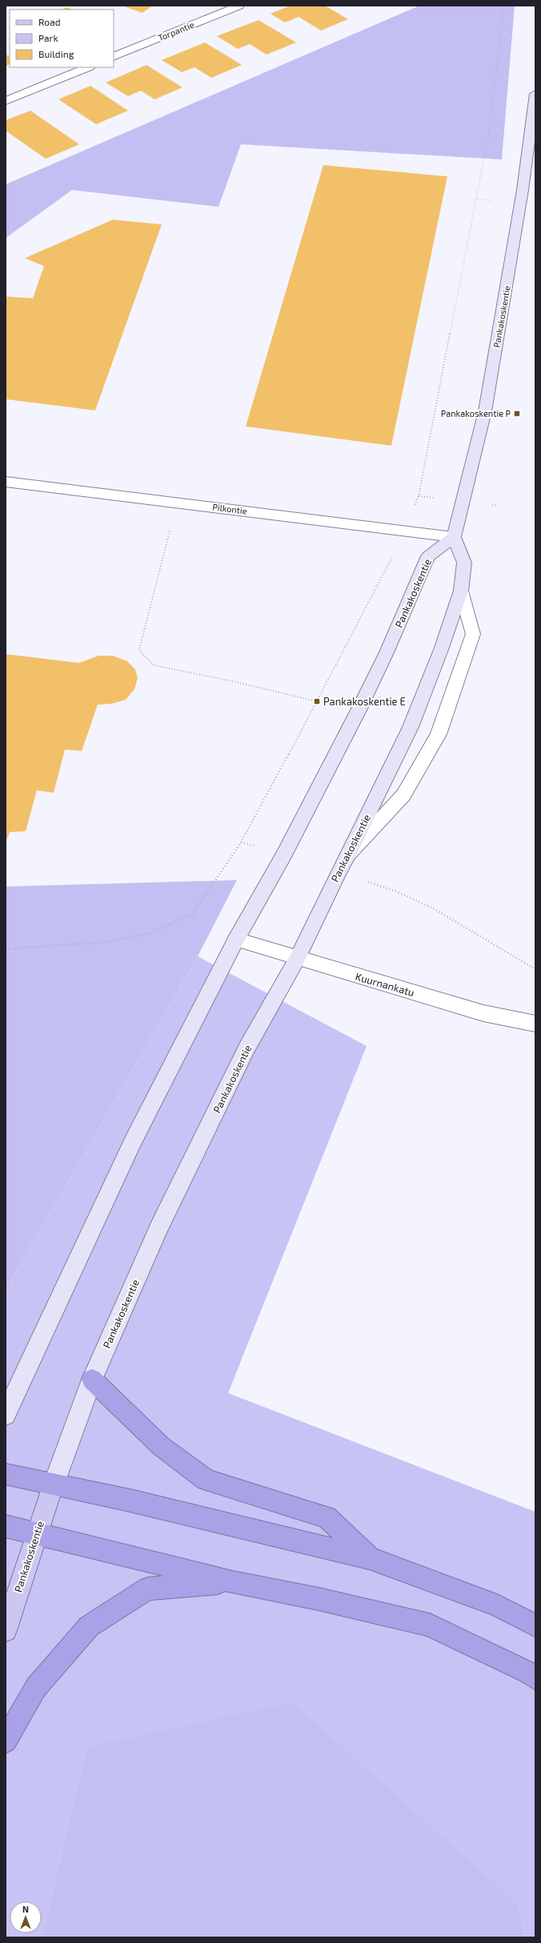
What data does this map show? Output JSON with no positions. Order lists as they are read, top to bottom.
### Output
{
  "streets": {
    "main road": ["Pankakoskentie"],
    "street": ["Torpantie", "Pilkontie", "Kuurnankatu"]
  },
  "crossings": [
    ["Pankakoskentie", "Pilkontie"],
    ["Pankakoskentie", "Kuurnankatu"]
  ],
  "places": {
    "transit": ["Pankakoskentie P", "Pankakoskentie E"]
  },
  "legend": ["Road", "Park", "Building"],
  "north": "top"
}
